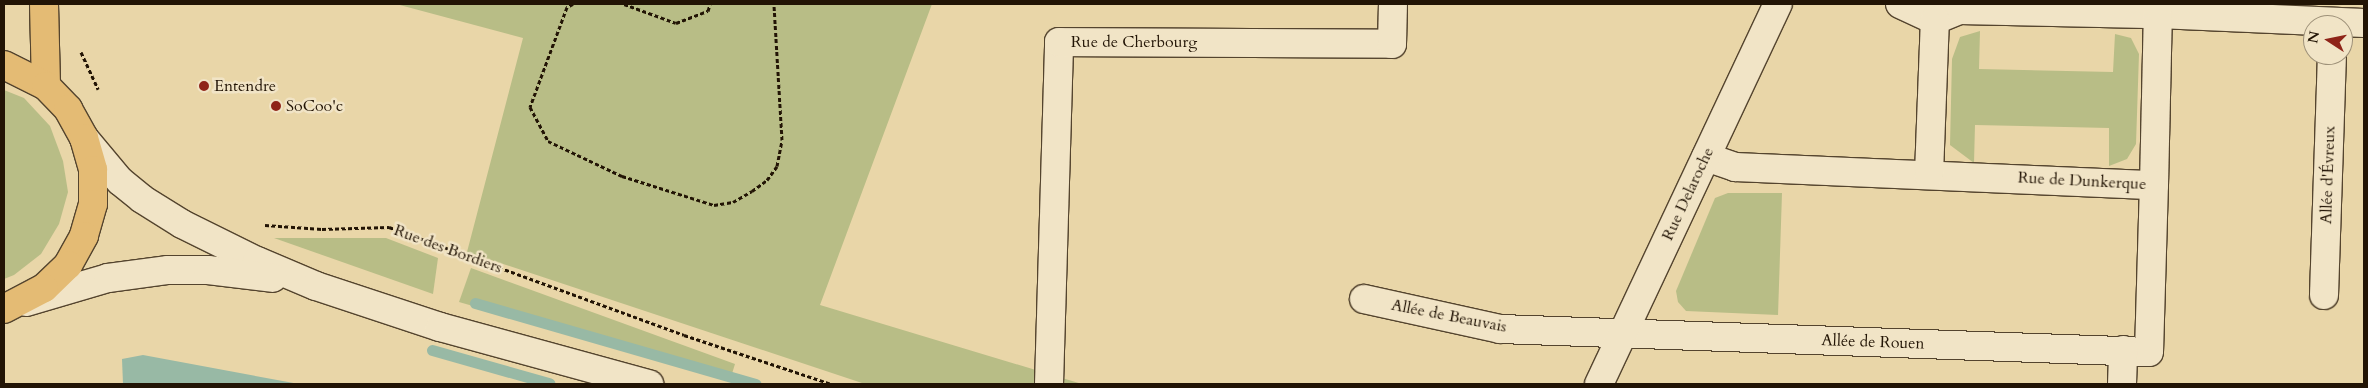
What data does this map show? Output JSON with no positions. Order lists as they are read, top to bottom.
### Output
{
  "streets": {
    "street": [
      "Rue de Cherbourg",
      "Allée d'Évreux",
      "Rue de Dunkerque",
      "Rue Delaroche",
      "Allée de Beauvais",
      "Allée de Rouen"
    ],
    "path": ["Rue des Bordiers"]
  },
  "crossings": [
    ["Rue de Dunkerque", "Rue Delaroche"],
    ["Rue de Dunkerque", "Allée de Rouen"],
    ["Rue Delaroche", "Allée de Beauvais"],
    ["Rue Delaroche", "Allée de Rouen"],
    ["Allée de Beauvais", "Allée de Rouen"]
  ],
  "places": ["Entendre", "SoCoo'c"],
  "north": "left"
}
